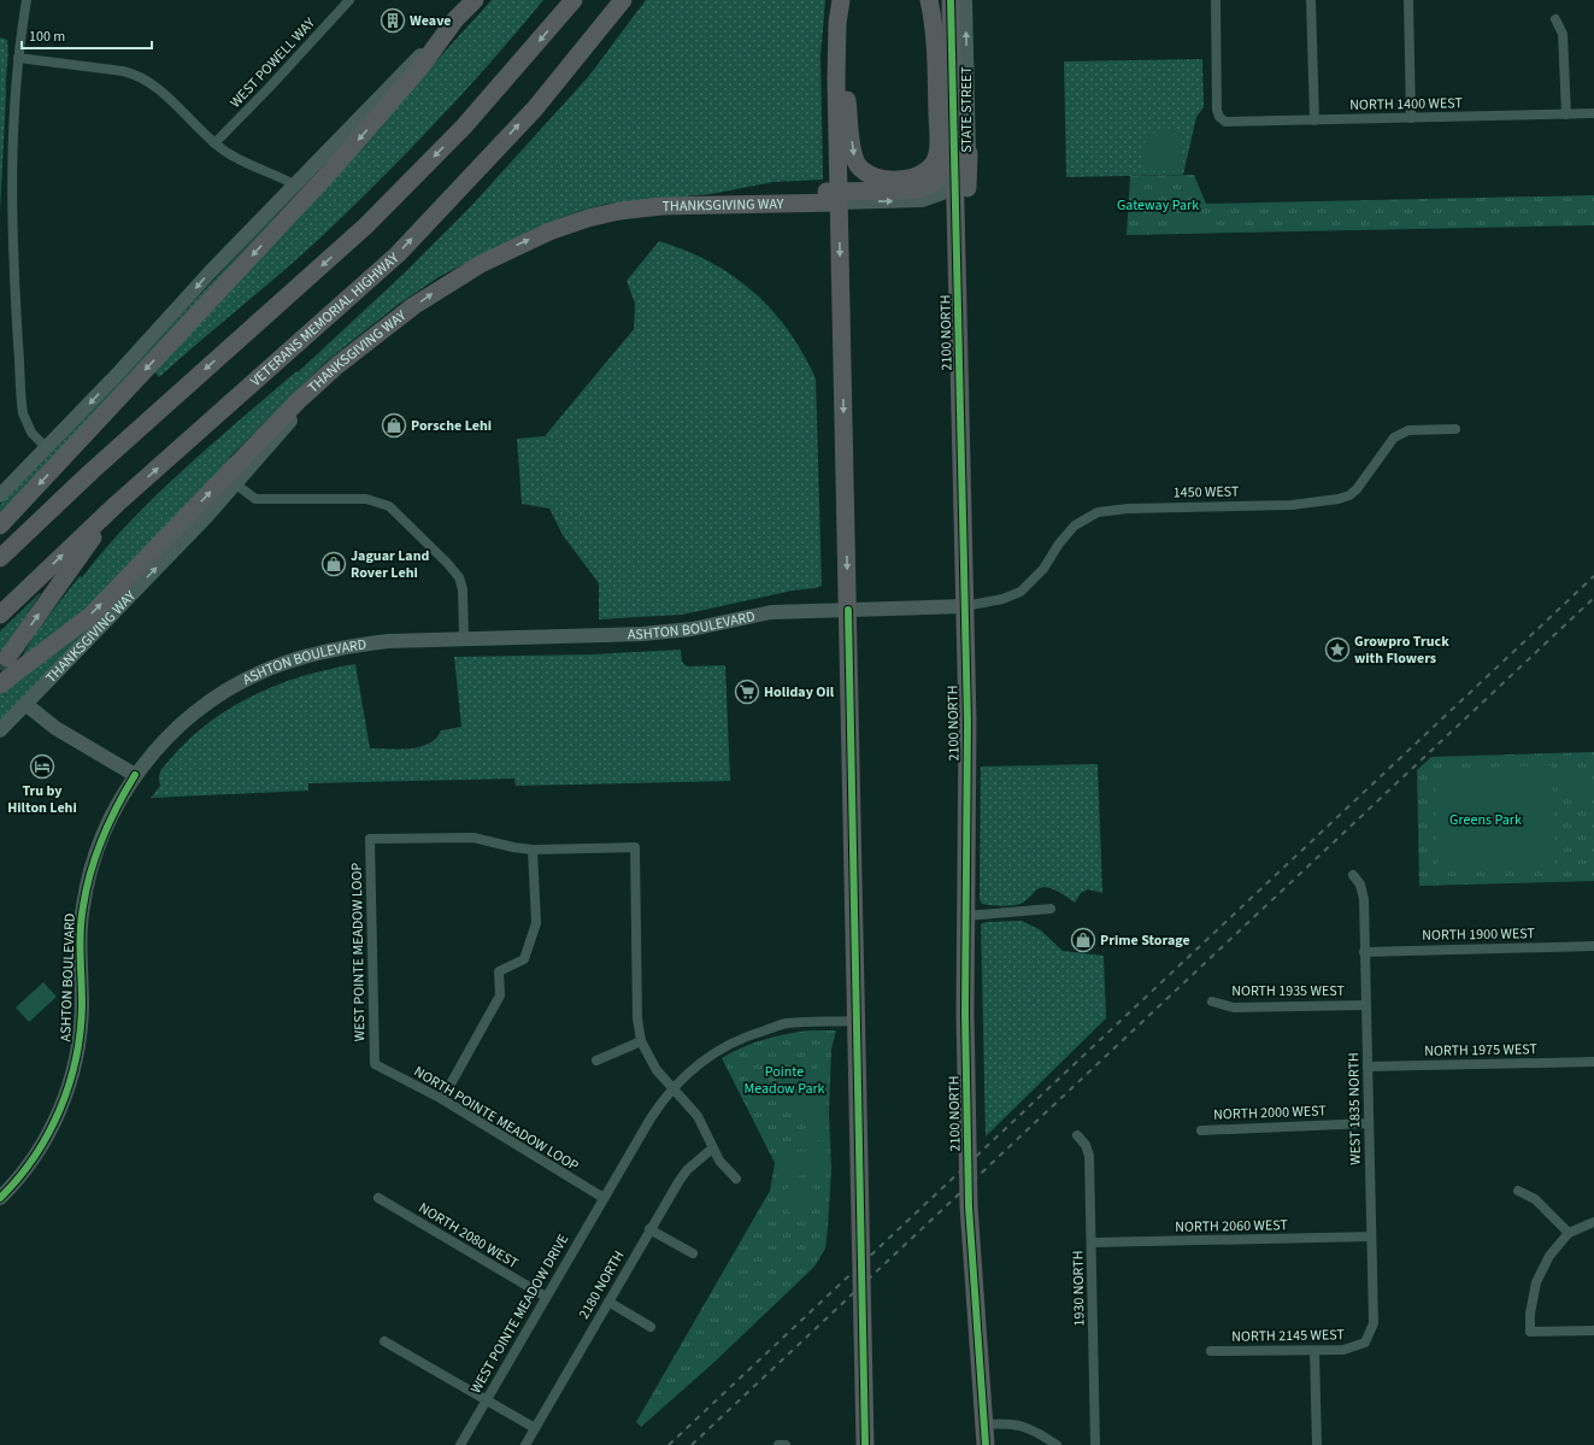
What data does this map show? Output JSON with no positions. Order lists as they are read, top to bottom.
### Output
{
  "streets": {
    "highway": ["THANKSGIVING WAY", "VETERANS MEMORIAL HIGHWAY", "2100 NORTH"],
    "main road": ["STATE STREET", "ASHTON BOULEVARD"],
    "street": [
      "WEST POWELL WAY",
      "NORTH 1400 WEST",
      "1450 WEST",
      "NORTH 1900 WEST",
      "WEST POINTE MEADOW LOOP",
      "NORTH 1935 WEST",
      "NORTH 1975 WEST",
      "WEST 1835 NORTH",
      "NORTH 2000 WEST",
      "NORTH POINTE MEADOW LOOP",
      "NORTH 2060 WEST",
      "NORTH 2080 WEST",
      "2180 NORTH",
      "1930 NORTH",
      "WEST POINTE MEADOW DRIVE",
      "NORTH 2145 WEST"
    ]
  },
  "crossings": [
    ["STATE STREET", "THANKSGIVING WAY"],
    ["STATE STREET", "2100 NORTH"],
    ["THANKSGIVING WAY", "2100 NORTH"],
    ["2100 NORTH", "1450 WEST"],
    ["2100 NORTH", "ASHTON BOULEVARD"],
    ["1450 WEST", "ASHTON BOULEVARD"],
    ["NORTH 1900 WEST", "WEST 1835 NORTH"],
    ["WEST POINTE MEADOW LOOP", "NORTH POINTE MEADOW LOOP"],
    ["NORTH 1935 WEST", "WEST 1835 NORTH"],
    ["NORTH 1975 WEST", "WEST 1835 NORTH"],
    ["WEST 1835 NORTH", "NORTH 2000 WEST"],
    ["WEST 1835 NORTH", "NORTH 2060 WEST"],
    ["WEST 1835 NORTH", "NORTH 2145 WEST"],
    ["NORTH POINTE MEADOW LOOP", "WEST POINTE MEADOW DRIVE"],
    ["NORTH 2060 WEST", "1930 NORTH"],
    ["NORTH 2080 WEST", "WEST POINTE MEADOW DRIVE"]
  ],
  "one_way": ["STATE STREET"],
  "parks": ["Gateway Park", "Greens Park", "Pointe Meadow Park"],
  "places": {
    "building": ["Weave"],
    "shop": ["Porsche Lehi", "Jaguar Land Rover Lehi", "Prime Storage"],
    "place": ["Growpro Truck with Flowers"],
    "supermarket": ["Holiday Oil"],
    "hotel": ["Tru by Hilton Lehi"]
  },
  "scale_bar": "100 m"
}
